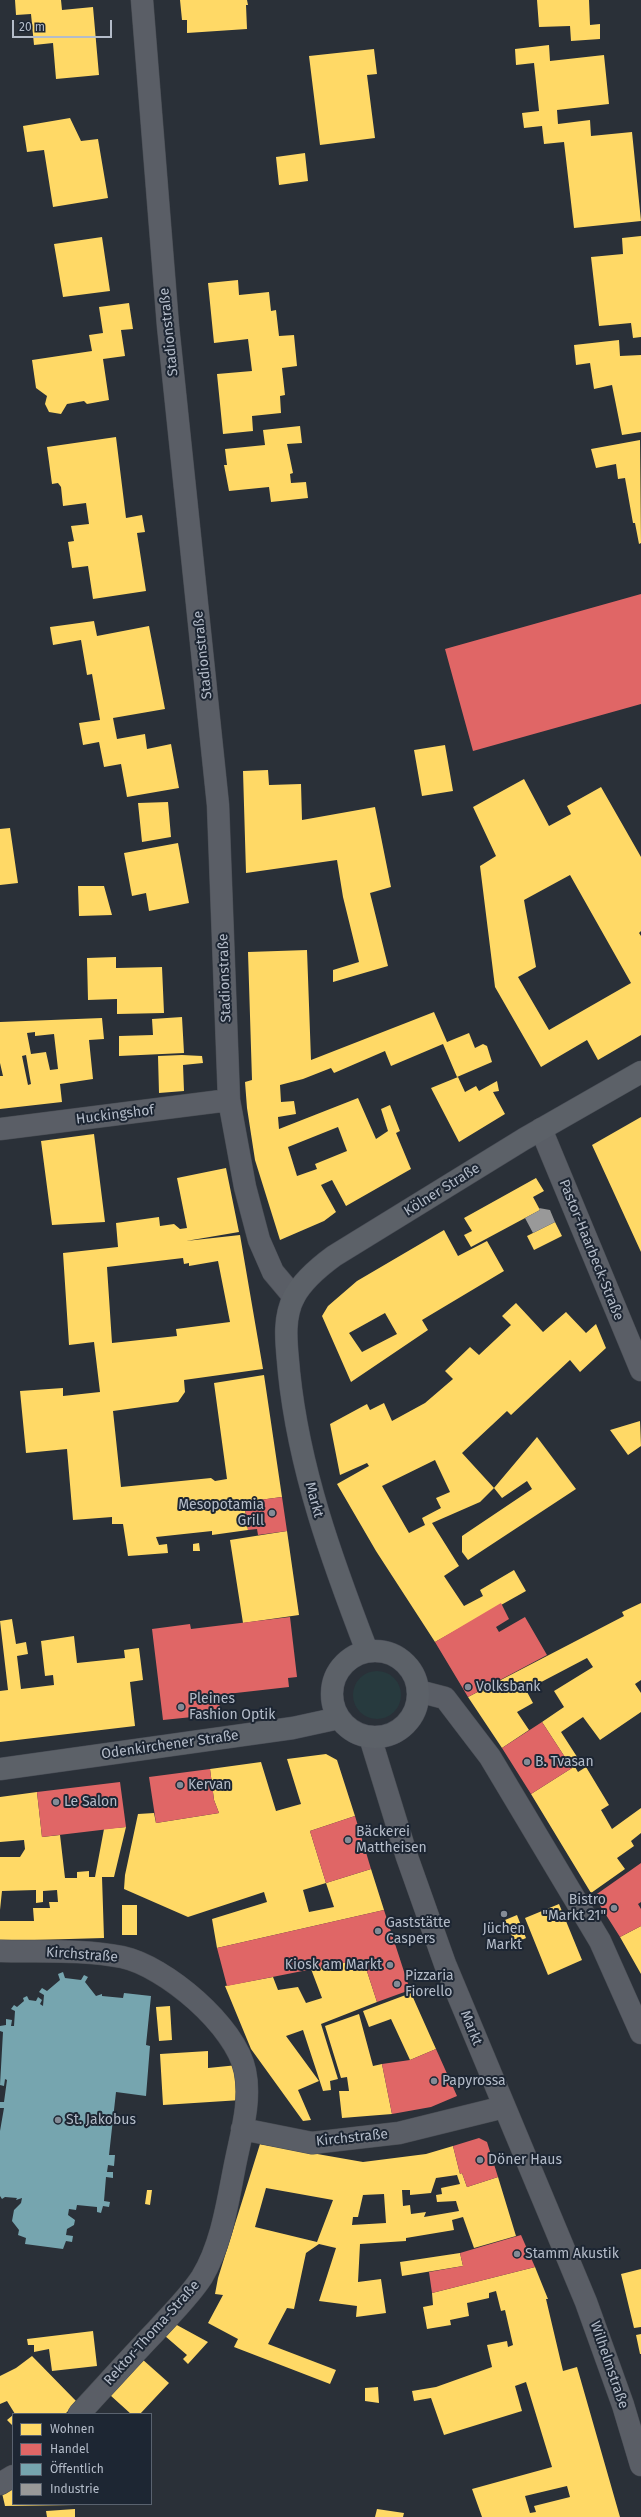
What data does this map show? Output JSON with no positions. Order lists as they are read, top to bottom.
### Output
{
  "streets": {
    "main road": ["Kölner Straße", "Markt", "Odenkirchener Straße"],
    "street": [
      "Stadionstraße",
      "Huckingshof",
      "Pastor-Haarbeck-Straße",
      "Kirchstraße",
      "Rektor-Thoma-Straße",
      "Wilhelmstraße"
    ]
  },
  "crossings": [
    ["Stadionstraße", "Huckingshof"],
    ["Stadionstraße", "Kölner Straße"],
    ["Kölner Straße", "Pastor-Haarbeck-Straße"],
    ["Kölner Straße", "Markt"],
    ["Markt", "Odenkirchener Straße"],
    ["Markt", "Kirchstraße"],
    ["Markt", "Wilhelmstraße"],
    ["Kirchstraße", "Rektor-Thoma-Straße"]
  ],
  "places": [
    "Mesopotamia Grill",
    "Volksbank",
    "Pleines Fashion Optik",
    "B. Tvasan",
    "Kervan",
    "Le Salon",
    "Bäckerei Mattheisen",
    "Bistro \"Markt 21\"",
    "Jüchen Markt",
    "Gaststätte Caspers",
    "Kiosk am Markt",
    "Pizzaria Fiorello",
    "Papyrossa",
    "St. Jakobus",
    "Döner Haus",
    "Stamm Akustik"
  ],
  "legend": [
    "Wohnen",
    "Handel",
    "Öffentlich",
    "Industrie"
  ],
  "scale_bar": "20 m"
}
